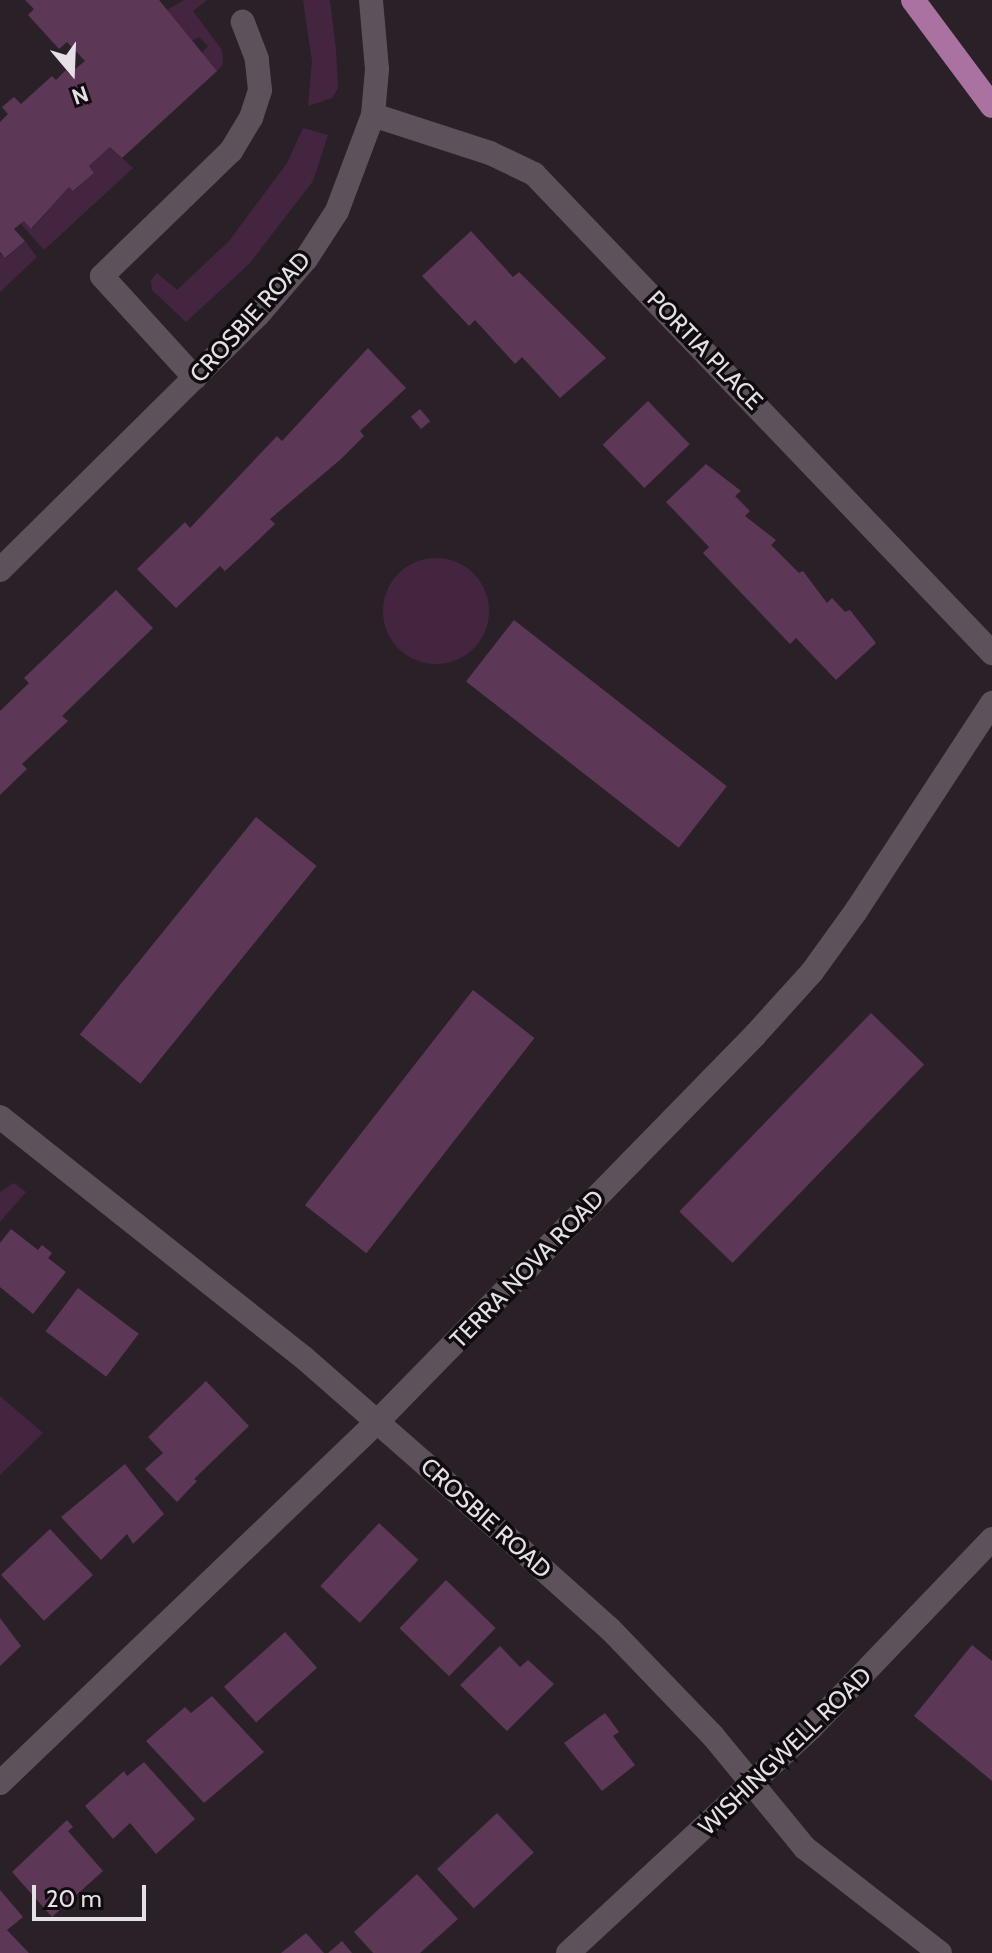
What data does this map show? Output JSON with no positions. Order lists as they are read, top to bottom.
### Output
{
  "streets": {
    "street": [
      "CROSBIE ROAD",
      "PORTIA PLACE",
      "TERRA NOVA ROAD",
      "WISHINGWELL ROAD"
    ]
  },
  "crossings": [
    ["CROSBIE ROAD", "PORTIA PLACE"],
    ["CROSBIE ROAD", "TERRA NOVA ROAD"],
    ["CROSBIE ROAD", "WISHINGWELL ROAD"]
  ],
  "scale_bar": "20 m",
  "north": "bottom"
}
